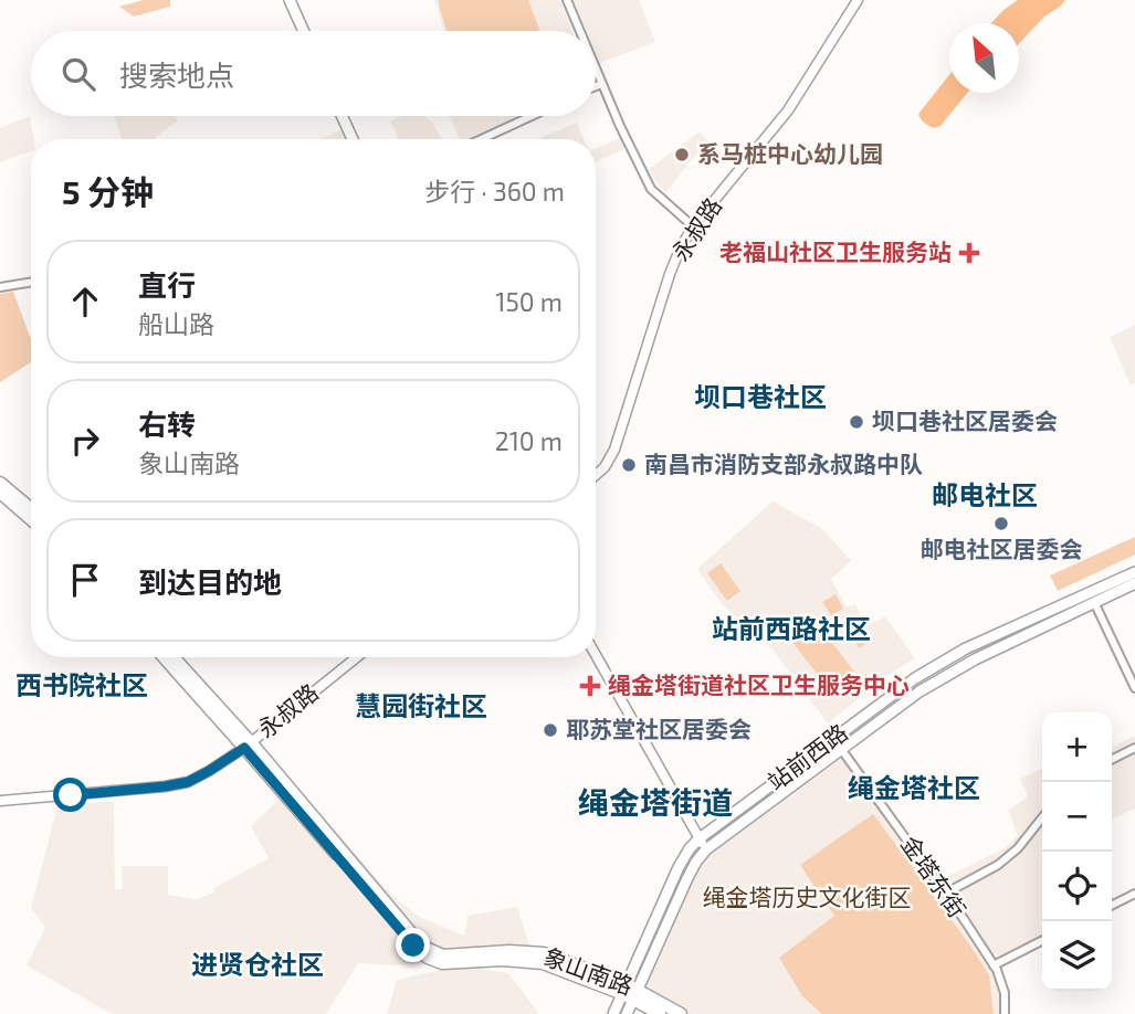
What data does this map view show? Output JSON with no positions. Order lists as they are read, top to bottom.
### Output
{
  "streets": {
    "main road": ["站前西路", "象山南路"],
    "street": ["永叔路", "金塔东街"]
  },
  "crossings": [
    ["永叔路", "象山南路"],
    ["站前西路", "金塔东街"],
    ["站前西路", "象山南路"]
  ],
  "districts": [
    "坝口巷社区",
    "邮电社区",
    "站前西路社区",
    "西书院社区",
    "慧园街社区",
    "绳金塔社区",
    "绳金塔街道",
    "进贤仓社区"
  ],
  "parks": ["绳金塔历史文化街区"],
  "places": {
    "other": [
      "系马桩中心幼儿园",
      "坝口巷社区居委会",
      "南昌市消防支部永叔路中队",
      "邮电社区居委会",
      "耶苏堂社区居委会"
    ],
    "health": ["老福山社区卫生服务站", "绳金塔街道社区卫生服务中心"]
  },
  "north": "top left",
  "page": {
    "search": "搜索地点",
    "heading": ["5 分钟", "步行 · 360 m"],
    "list": [
      ["直行", "船山路", "150 m"],
      ["右转", "象山南路", "210 m"],
      "到达目的地"
    ],
    "map_buttons": ["+", "−"]
  }
}
